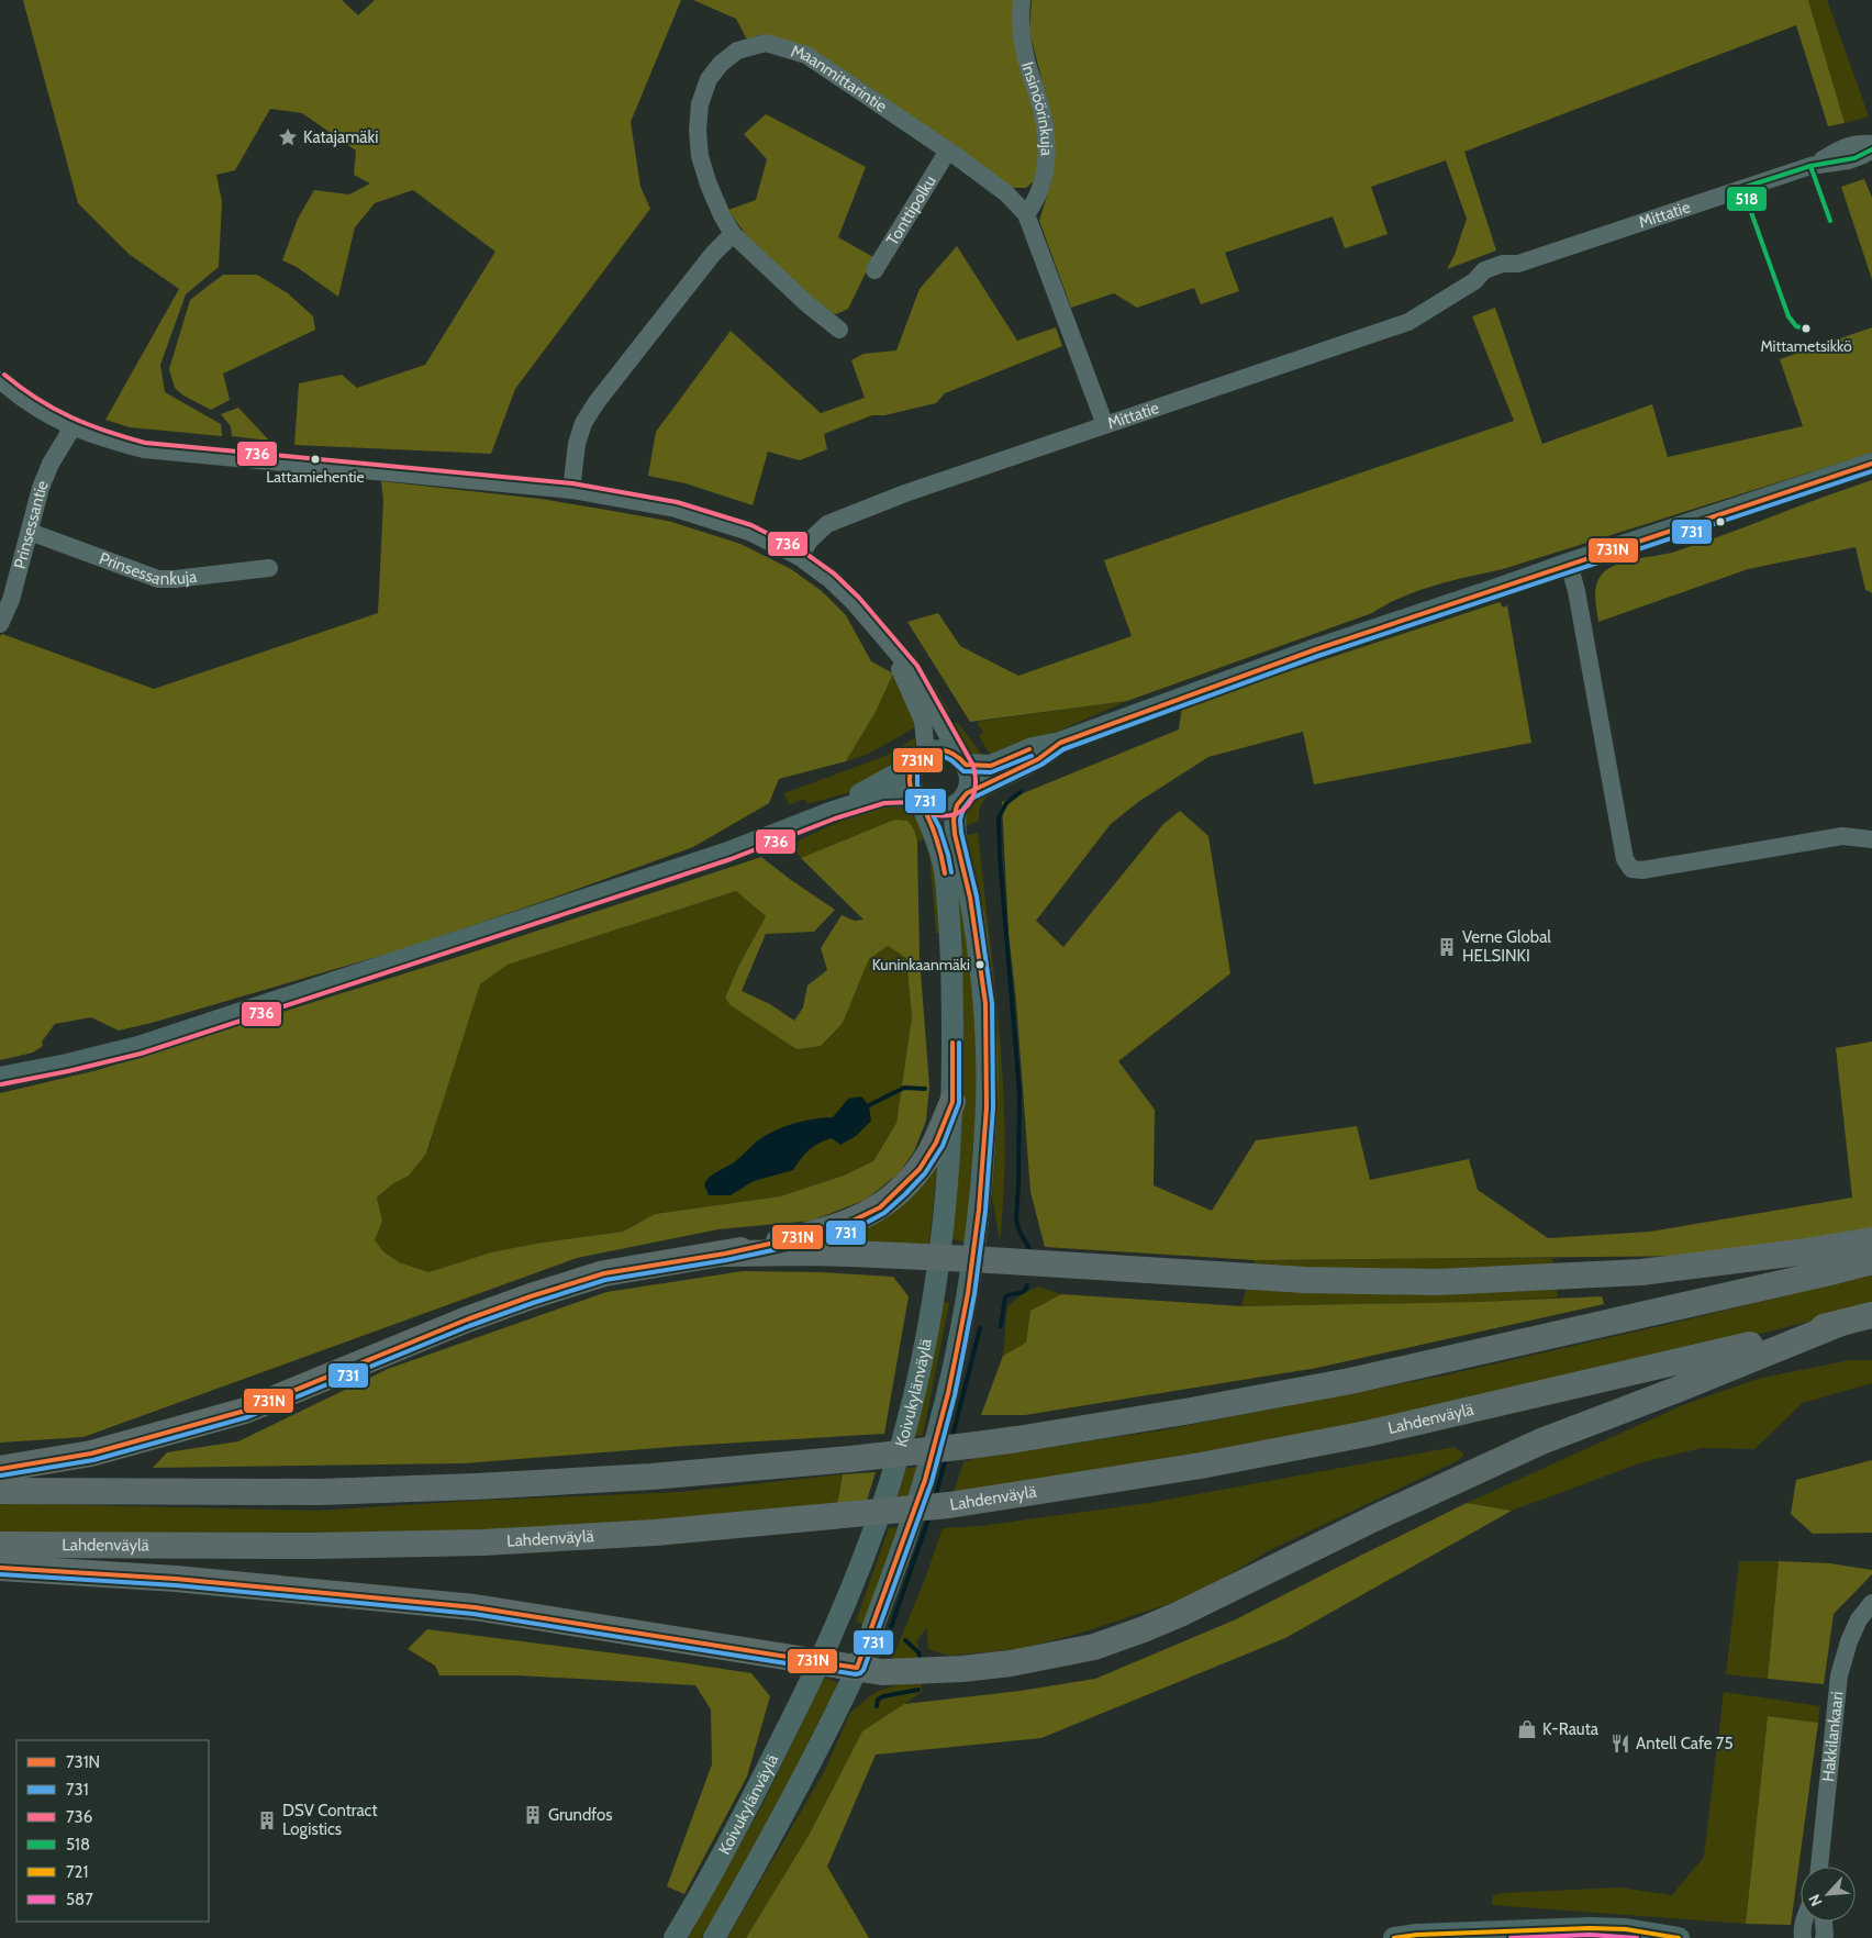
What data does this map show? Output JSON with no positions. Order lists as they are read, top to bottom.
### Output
{
  "streets": {
    "highway": ["Lahdenväylä"],
    "main road": ["Koivukylänväylä"],
    "street": [
      "Maanmittarintie",
      "Insinöörinkuja",
      "Tonttipolku",
      "Mittatie",
      "Prinsessantie",
      "Prinsessankuja",
      "Hakkilankaari"
    ]
  },
  "crossings": [
    ["Maanmittarintie", "Insinöörinkuja"],
    ["Maanmittarintie", "Tonttipolku"],
    ["Maanmittarintie", "Mittatie"],
    ["Prinsessantie", "Prinsessankuja"]
  ],
  "places": {
    "place": ["Katajamäki"],
    "other": ["Mittametsikkö", "Lattamiehentie", "Kuninkaanmäki"],
    "building": ["Verne Global HELSINKI", "Grundfos", "DSV Contract Logistics"],
    "shop": ["K-Rauta"],
    "restaurant": ["Antell Cafe 75"]
  },
  "lines": [
    "transit line 518",
    "transit line 736",
    "transit line 731N",
    "transit line 731",
    "transit line 721",
    "transit line 587"
  ],
  "legend": [
    "731N",
    "731",
    "736",
    "518",
    "721",
    "587"
  ],
  "north": "bottom left"
}
